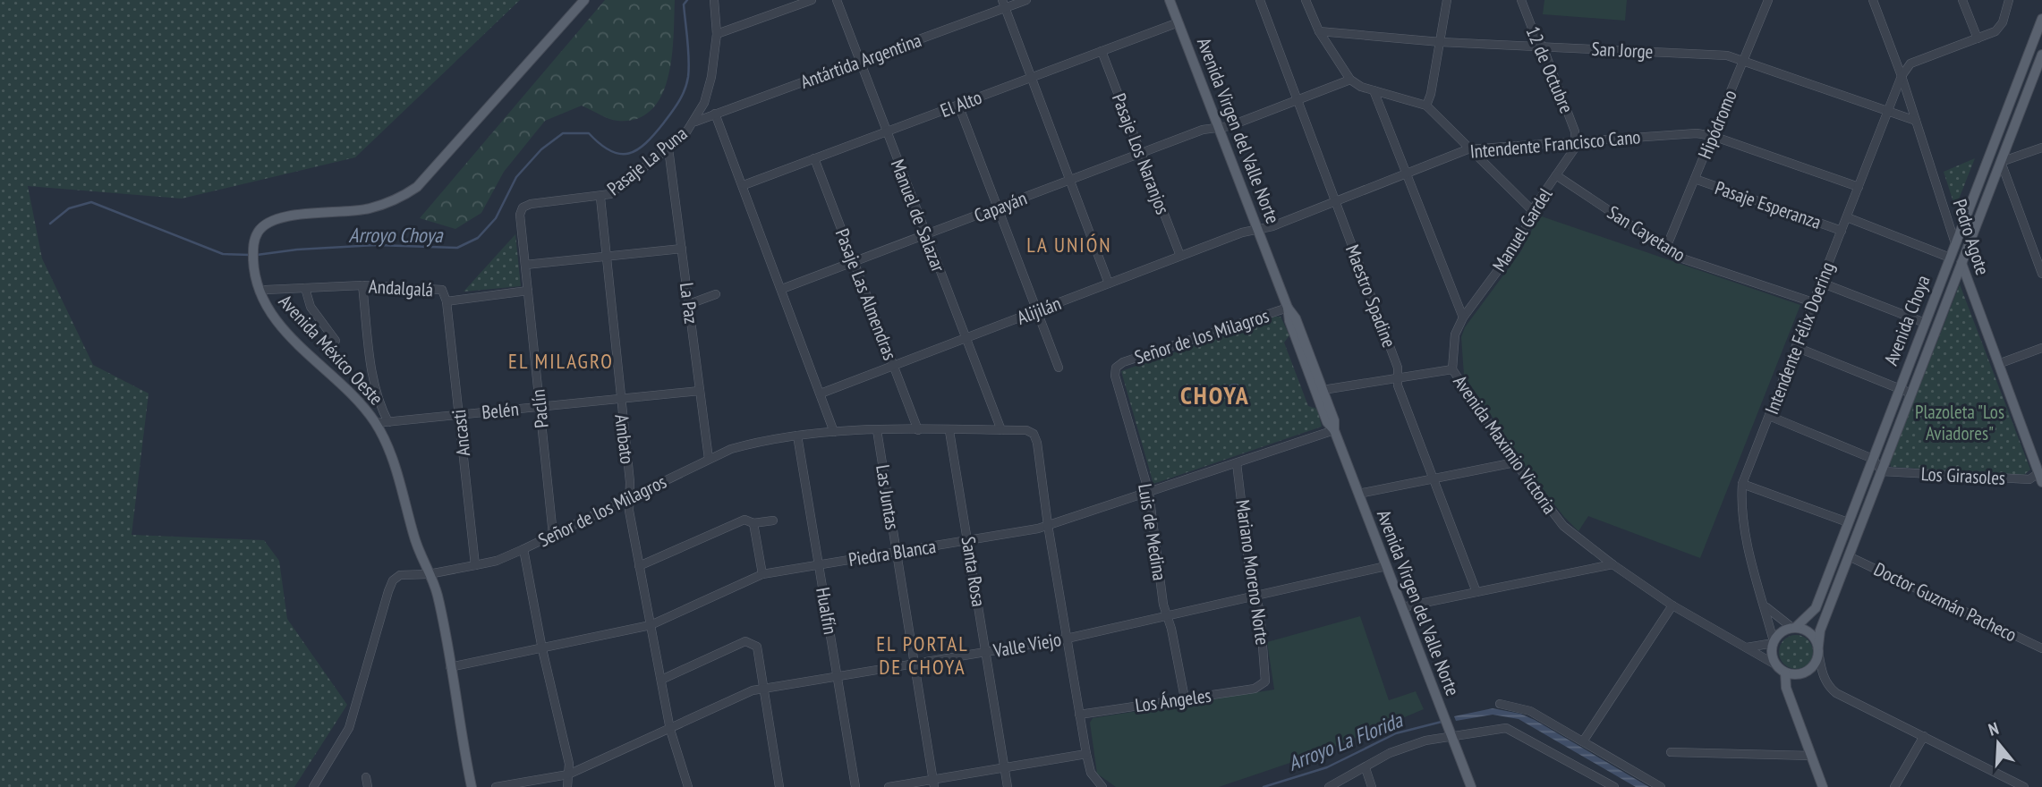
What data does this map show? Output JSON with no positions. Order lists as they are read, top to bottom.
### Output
{
  "streets": {
    "main road": [
      "Avenida Virgen del Valle Norte",
      "Pedro Agote",
      "Avenida Choya",
      "Avenida México Oeste"
    ],
    "street": [
      "San Jorge",
      "Antártida Argentina",
      "12 de Octubre",
      "El Alto",
      "Hipódromo",
      "Intendente Francisco Cano",
      "Pasaje Los Naranjos",
      "Pasaje La Puna",
      "Pasaje Esperanza",
      "Capayán",
      "Manuel de Salazar",
      "Manuel Gardel",
      "San Cayetano",
      "Andalgalá",
      "Pasaje Las Almendras",
      "Maestro Spadine",
      "La Paz",
      "Alijilán",
      "Señor de los Milagros",
      "Intendente Félix Doering",
      "Paclín",
      "Belén",
      "Ancasti",
      "Ambato",
      "Avenida Maximio Victoria",
      "Los Girasoles",
      "Las Juntas",
      "Luis de Medina",
      "Piedra Blanca",
      "Santa Rosa",
      "Mariano Moreno Norte",
      "Doctor Guzmán Pacheco",
      "Hualfín",
      "Valle Viejo",
      "Los Ángeles"
    ]
  },
  "crossings": [
    ["San Jorge", "12 de Octubre"],
    ["San Jorge", "Hipódromo"],
    ["San Jorge", "Pedro Agote"],
    ["San Jorge", "Intendente Félix Doering"],
    ["Antártida Argentina", "Pasaje La Puna"],
    ["Antártida Argentina", "Manuel de Salazar"],
    ["12 de Octubre", "Intendente Francisco Cano"],
    ["12 de Octubre", "Manuel Gardel"],
    ["El Alto", "Avenida Virgen del Valle Norte"],
    ["El Alto", "Pasaje Los Naranjos"],
    ["El Alto", "Manuel de Salazar"],
    ["El Alto", "Pasaje Las Almendras"],
    ["Hipódromo", "Intendente Francisco Cano"],
    ["Hipódromo", "Pasaje Esperanza"],
    ["Hipódromo", "San Cayetano"],
    ["Avenida Virgen del Valle Norte", "Intendente Francisco Cano"],
    ["Avenida Virgen del Valle Norte", "Capayán"],
    ["Avenida Virgen del Valle Norte", "Alijilán"],
    ["Avenida Virgen del Valle Norte", "Señor de los Milagros"],
    ["Avenida Virgen del Valle Norte", "Piedra Blanca"],
    ["Avenida Virgen del Valle Norte", "Valle Viejo"],
    ["Intendente Francisco Cano", "Manuel Gardel"],
    ["Intendente Francisco Cano", "Maestro Spadine"],
    ["Intendente Francisco Cano", "Alijilán"],
    ["Intendente Francisco Cano", "Intendente Félix Doering"],
    ["Pasaje Los Naranjos", "Capayán"],
    ["Pasaje Los Naranjos", "Alijilán"],
    ["Pasaje La Puna", "La Paz"],
    ["Pasaje La Puna", "Paclín"],
    ["Pasaje La Puna", "Ambato"],
    ["Pasaje Esperanza", "Intendente Félix Doering"],
    ["Capayán", "Manuel de Salazar"],
    ["Capayán", "Pasaje Las Almendras"],
    ["Capayán", "Maestro Spadine"],
    ["Manuel de Salazar", "Alijilán"],
    ["Manuel de Salazar", "Señor de los Milagros"],
    ["Manuel Gardel", "San Cayetano"],
    ["Manuel Gardel", "Avenida Maximio Victoria"],
    ["San Cayetano", "Intendente Félix Doering"],
    ["Pedro Agote", "Avenida Choya"],
    ["Pedro Agote", "Intendente Félix Doering"],
    ["Pedro Agote", "Los Girasoles"],
    ["Andalgalá", "Paclín"],
    ["Andalgalá", "Ancasti"],
    ["Pasaje Las Almendras", "Alijilán"],
    ["Pasaje Las Almendras", "Señor de los Milagros"],
    ["La Paz", "Señor de los Milagros"],
    ["La Paz", "Belén"],
    ["Avenida Choya", "Intendente Félix Doering"],
    ["Avenida Choya", "Avenida Maximio Victoria"],
    ["Avenida Choya", "Los Girasoles"],
    ["Avenida Choya", "Doctor Guzmán Pacheco"],
    ["Señor de los Milagros", "Avenida México Oeste"],
    ["Señor de los Milagros", "Paclín"],
    ["Señor de los Milagros", "Ancasti"],
    ["Señor de los Milagros", "Ambato"],
    ["Señor de los Milagros", "Las Juntas"],
    ["Señor de los Milagros", "Luis de Medina"],
    ["Señor de los Milagros", "Piedra Blanca"],
    ["Señor de los Milagros", "Santa Rosa"],
    ["Señor de los Milagros", "Hualfín"],
    ["Intendente Félix Doering", "Avenida Maximio Victoria"],
    ["Avenida México Oeste", "Belén"],
    ["Avenida México Oeste", "Piedra Blanca"],
    ["Paclín", "Belén"],
    ["Belén", "Ancasti"],
    ["Belén", "Ambato"],
    ["Ambato", "Piedra Blanca"],
    ["Ambato", "Valle Viejo"],
    ["Las Juntas", "Piedra Blanca"],
    ["Las Juntas", "Valle Viejo"],
    ["Luis de Medina", "Piedra Blanca"],
    ["Luis de Medina", "Valle Viejo"],
    ["Luis de Medina", "Los Ángeles"],
    ["Piedra Blanca", "Santa Rosa"],
    ["Piedra Blanca", "Mariano Moreno Norte"],
    ["Piedra Blanca", "Hualfín"],
    ["Santa Rosa", "Valle Viejo"],
    ["Mariano Moreno Norte", "Valle Viejo"],
    ["Mariano Moreno Norte", "Los Ángeles"],
    ["Hualfín", "Valle Viejo"]
  ],
  "districts": [
    "LA UNIÓN",
    "EL MILAGRO",
    "CHOYA",
    "EL PORTAL DE CHOYA"
  ],
  "water": ["Arroyo Choya", "Arroyo La Florida"],
  "parks": ["Plazoleta \"Los Aviadores\""],
  "north": "top"
}
